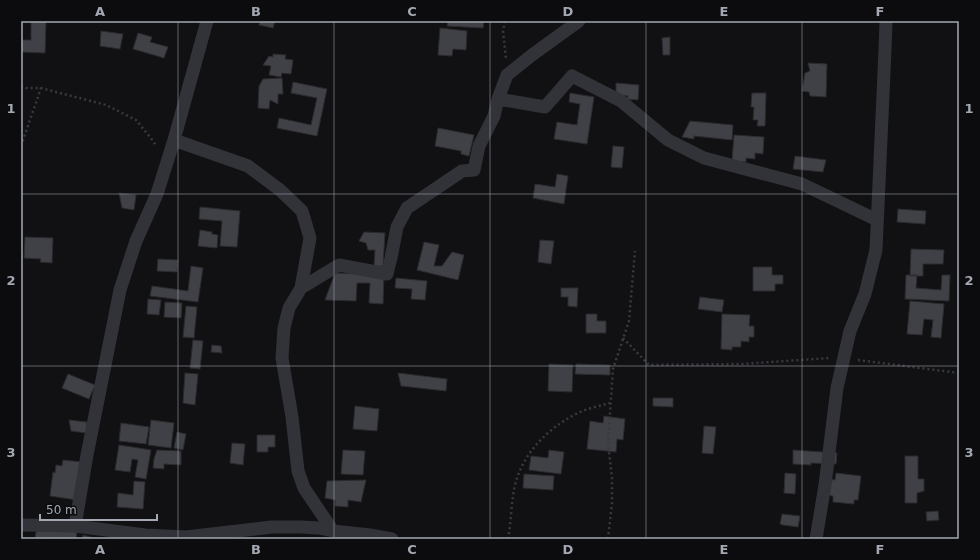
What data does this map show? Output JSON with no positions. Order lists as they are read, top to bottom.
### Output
{
  "scale_bar": "50 m",
  "grid": {
    "columns": [
      "A",
      "B",
      "C",
      "D",
      "E",
      "F"
    ],
    "rows": ["1", "2", "3"]
  }
}
